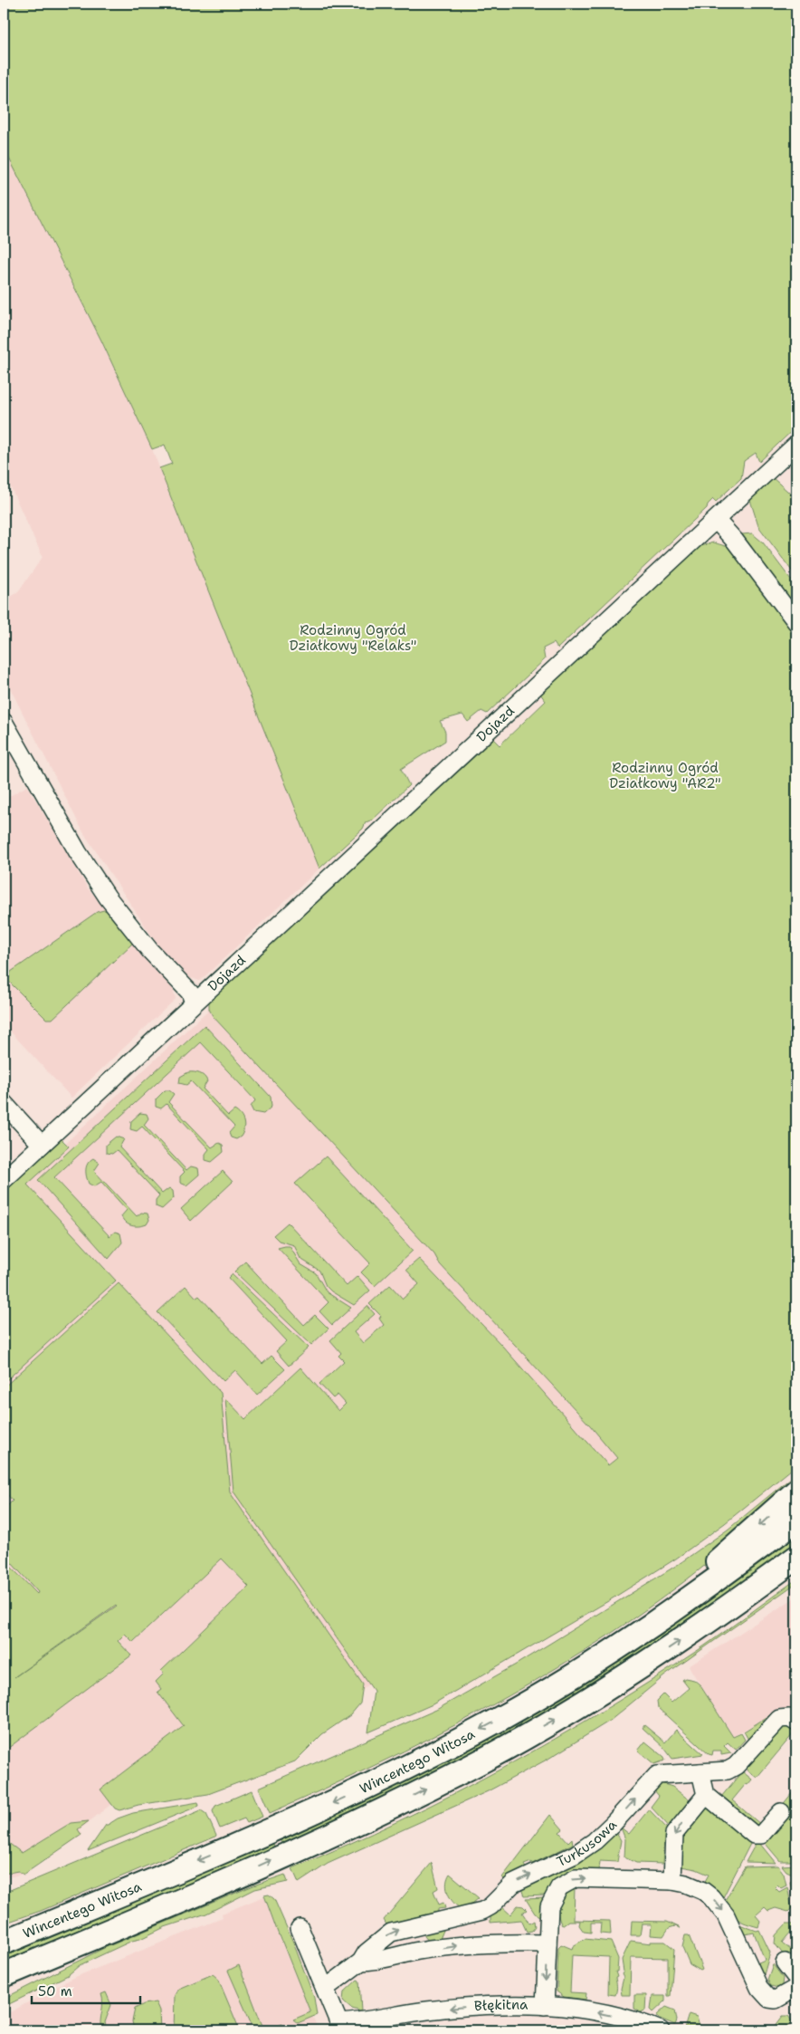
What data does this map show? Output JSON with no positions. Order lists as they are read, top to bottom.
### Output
{
  "streets": {
    "main road": ["Wincentego Witosa"],
    "street": ["Dojazd", "Turkusowa", "Błękitna"]
  },
  "parks": ["Rodzinny Ogród Działkowy \"Relaks\"", "Rodzinny Ogród Działkowy \"AR2\""],
  "scale_bar": "50 m"
}
